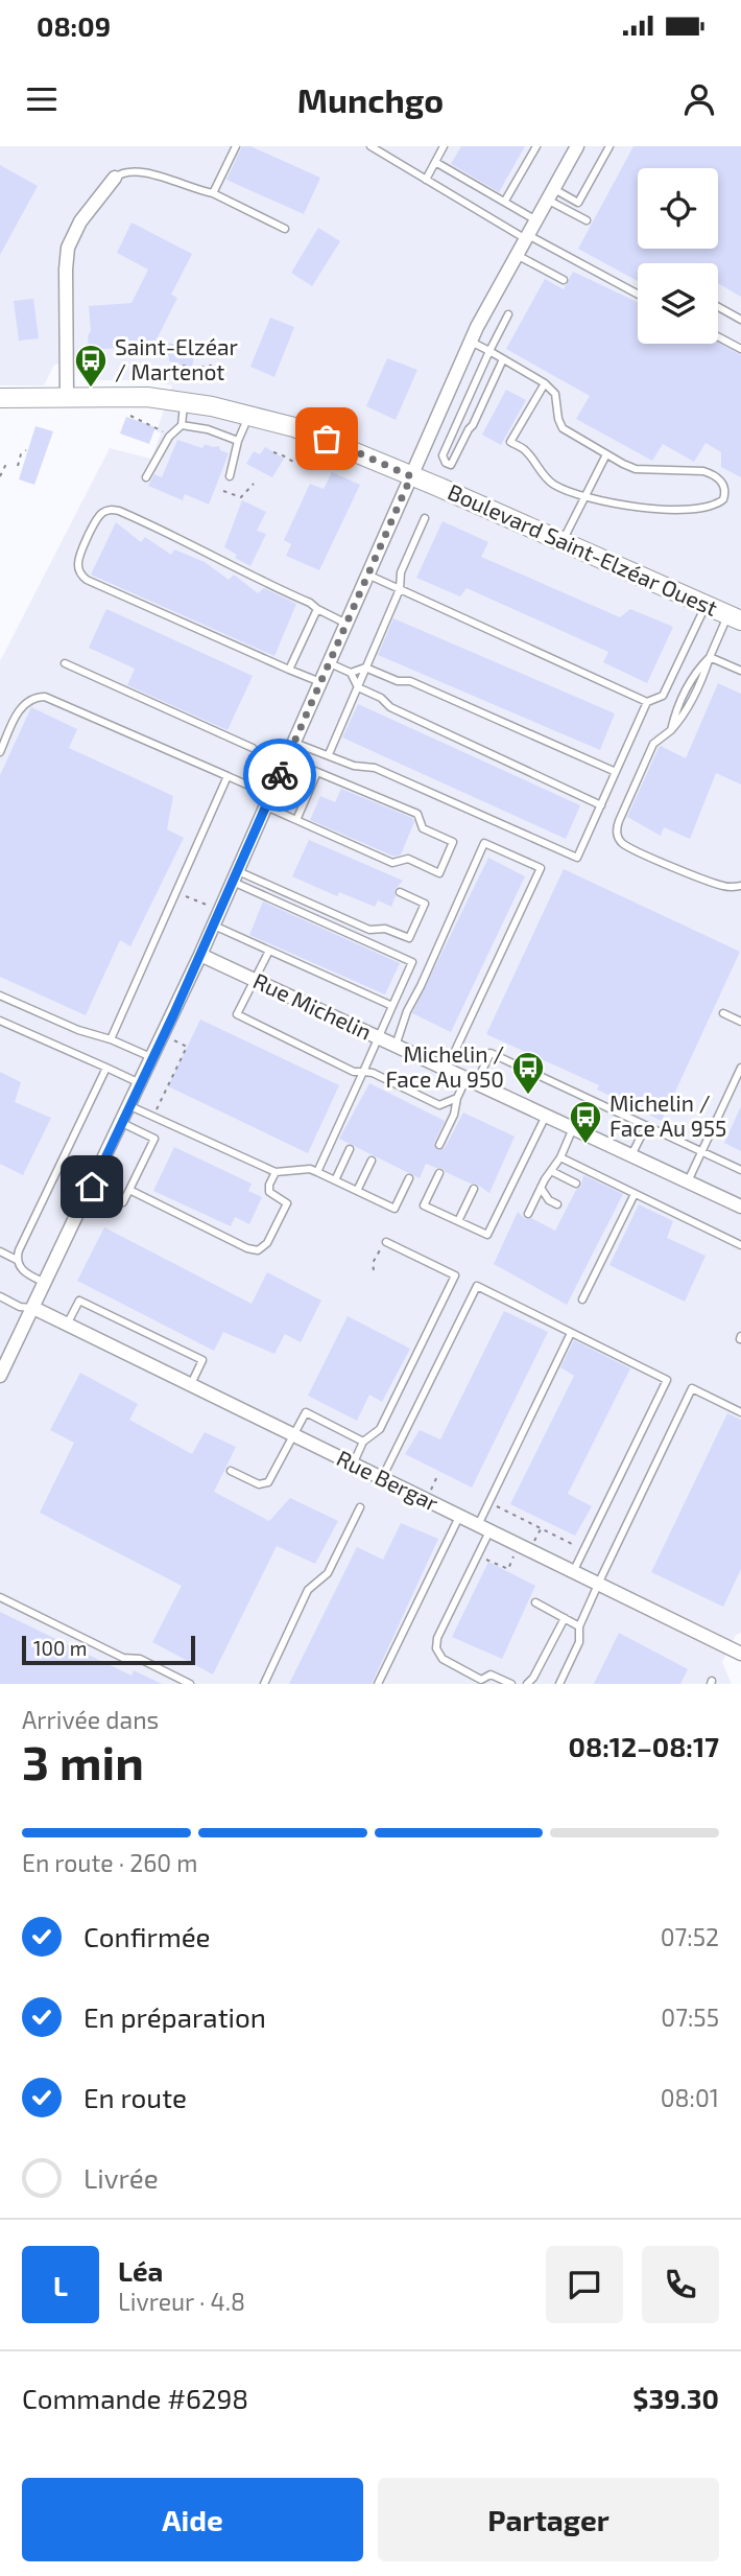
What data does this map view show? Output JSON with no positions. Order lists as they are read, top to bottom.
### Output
{
  "streets": {
    "street": ["Boulevard Saint-Elzéar Ouest", "Rue Michelin", "Rue Bergar"]
  },
  "places": {
    "bus stop": ["Saint-Elzéar / Martenot", "Michelin / Face Au 950", "Michelin / Face Au 955"]
  },
  "scale_bar": "100 m",
  "page": {
    "status": "08:09",
    "header": "Munchgo",
    "scale": "100 m",
    "heading": ["3 min", "Arrivée dans", "08:12–08:17"],
    "panel": [
      "Léa",
      "Livreur · 4.8",
      "Commande #6298",
      "$39.30"
    ],
    "bar": "En route · 260 m",
    "list": [
      ["Confirmée", "07:52"],
      ["En préparation", "07:55"],
      ["En route", "08:01"],
      "Livrée"
    ],
    "round": "L",
    "buttons": ["Aide", "Partager"]
  }
}
